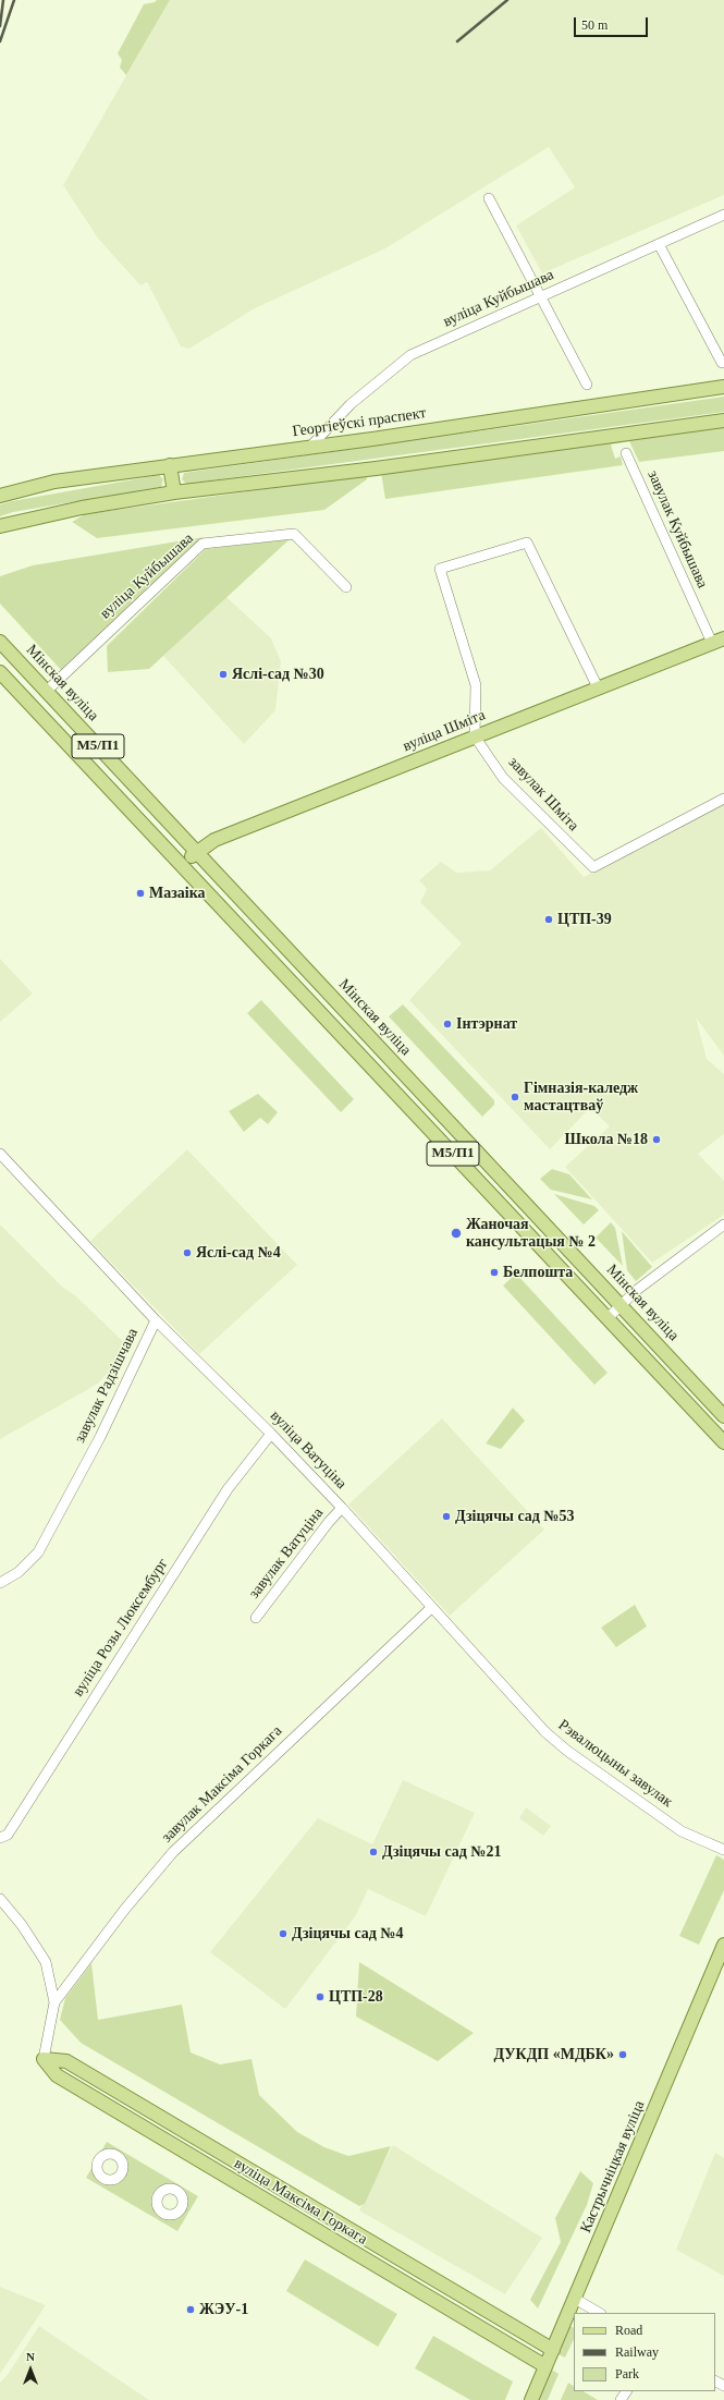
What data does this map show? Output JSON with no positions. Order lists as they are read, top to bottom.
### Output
{
  "streets": {
    "main road": [
      "Георгіеўскі праспект",
      "Мінская вуліца",
      "вуліца Шміта",
      "М5/П1",
      "Кастрычніцкая вуліца",
      "вуліца Максіма Горкага"
    ],
    "street": [
      "вуліца Куйбышава",
      "завулак Куйбышава",
      "завулак Шміта",
      "завулак Радзішчава",
      "вуліца Ватуціна",
      "завулак Ватуціна",
      "вуліца Розы Люксембург",
      "Рэвалюцыны завулак",
      "завулак Максіма Горкага"
    ]
  },
  "crossings": [
    ["вуліца Куйбышава", "Георгіеўскі праспект"],
    ["вуліца Куйбышава", "Мінская вуліца"],
    ["завулак Куйбышава", "вуліца Шміта"],
    ["Мінская вуліца", "вуліца Шміта"],
    ["вуліца Шміта", "М5/П1"],
    ["вуліца Шміта", "завулак Шміта"],
    ["завулак Радзішчава", "вуліца Ватуціна"],
    ["вуліца Ватуціна", "завулак Ватуціна"],
    ["вуліца Ватуціна", "вуліца Розы Люксембург"],
    ["вуліца Ватуціна", "Рэвалюцыны завулак"],
    ["вуліца Ватуціна", "завулак Максіма Горкага"],
    ["Рэвалюцыны завулак", "завулак Максіма Горкага"],
    ["Кастрычніцкая вуліца", "вуліца Максіма Горкага"]
  ],
  "places": [
    "Яслі-сад №30",
    "Мазаіка",
    "ЦТП-39",
    "Інтэрнат",
    "Гімназія-каледж мастацтваў",
    "Школа №18",
    "Жаночая кансультацыя № 2",
    "Яслі-сад №4",
    "Белпошта",
    "Дзіцячы сад №53",
    "Дзіцячы сад №21",
    "Дзіцячы сад №4",
    "ЦТП-28",
    "ДУКДП «МДБК»",
    "ЖЭУ-1"
  ],
  "legend": ["Road", "Railway", "Park"],
  "scale_bar": "50 m",
  "north": "top"
}
